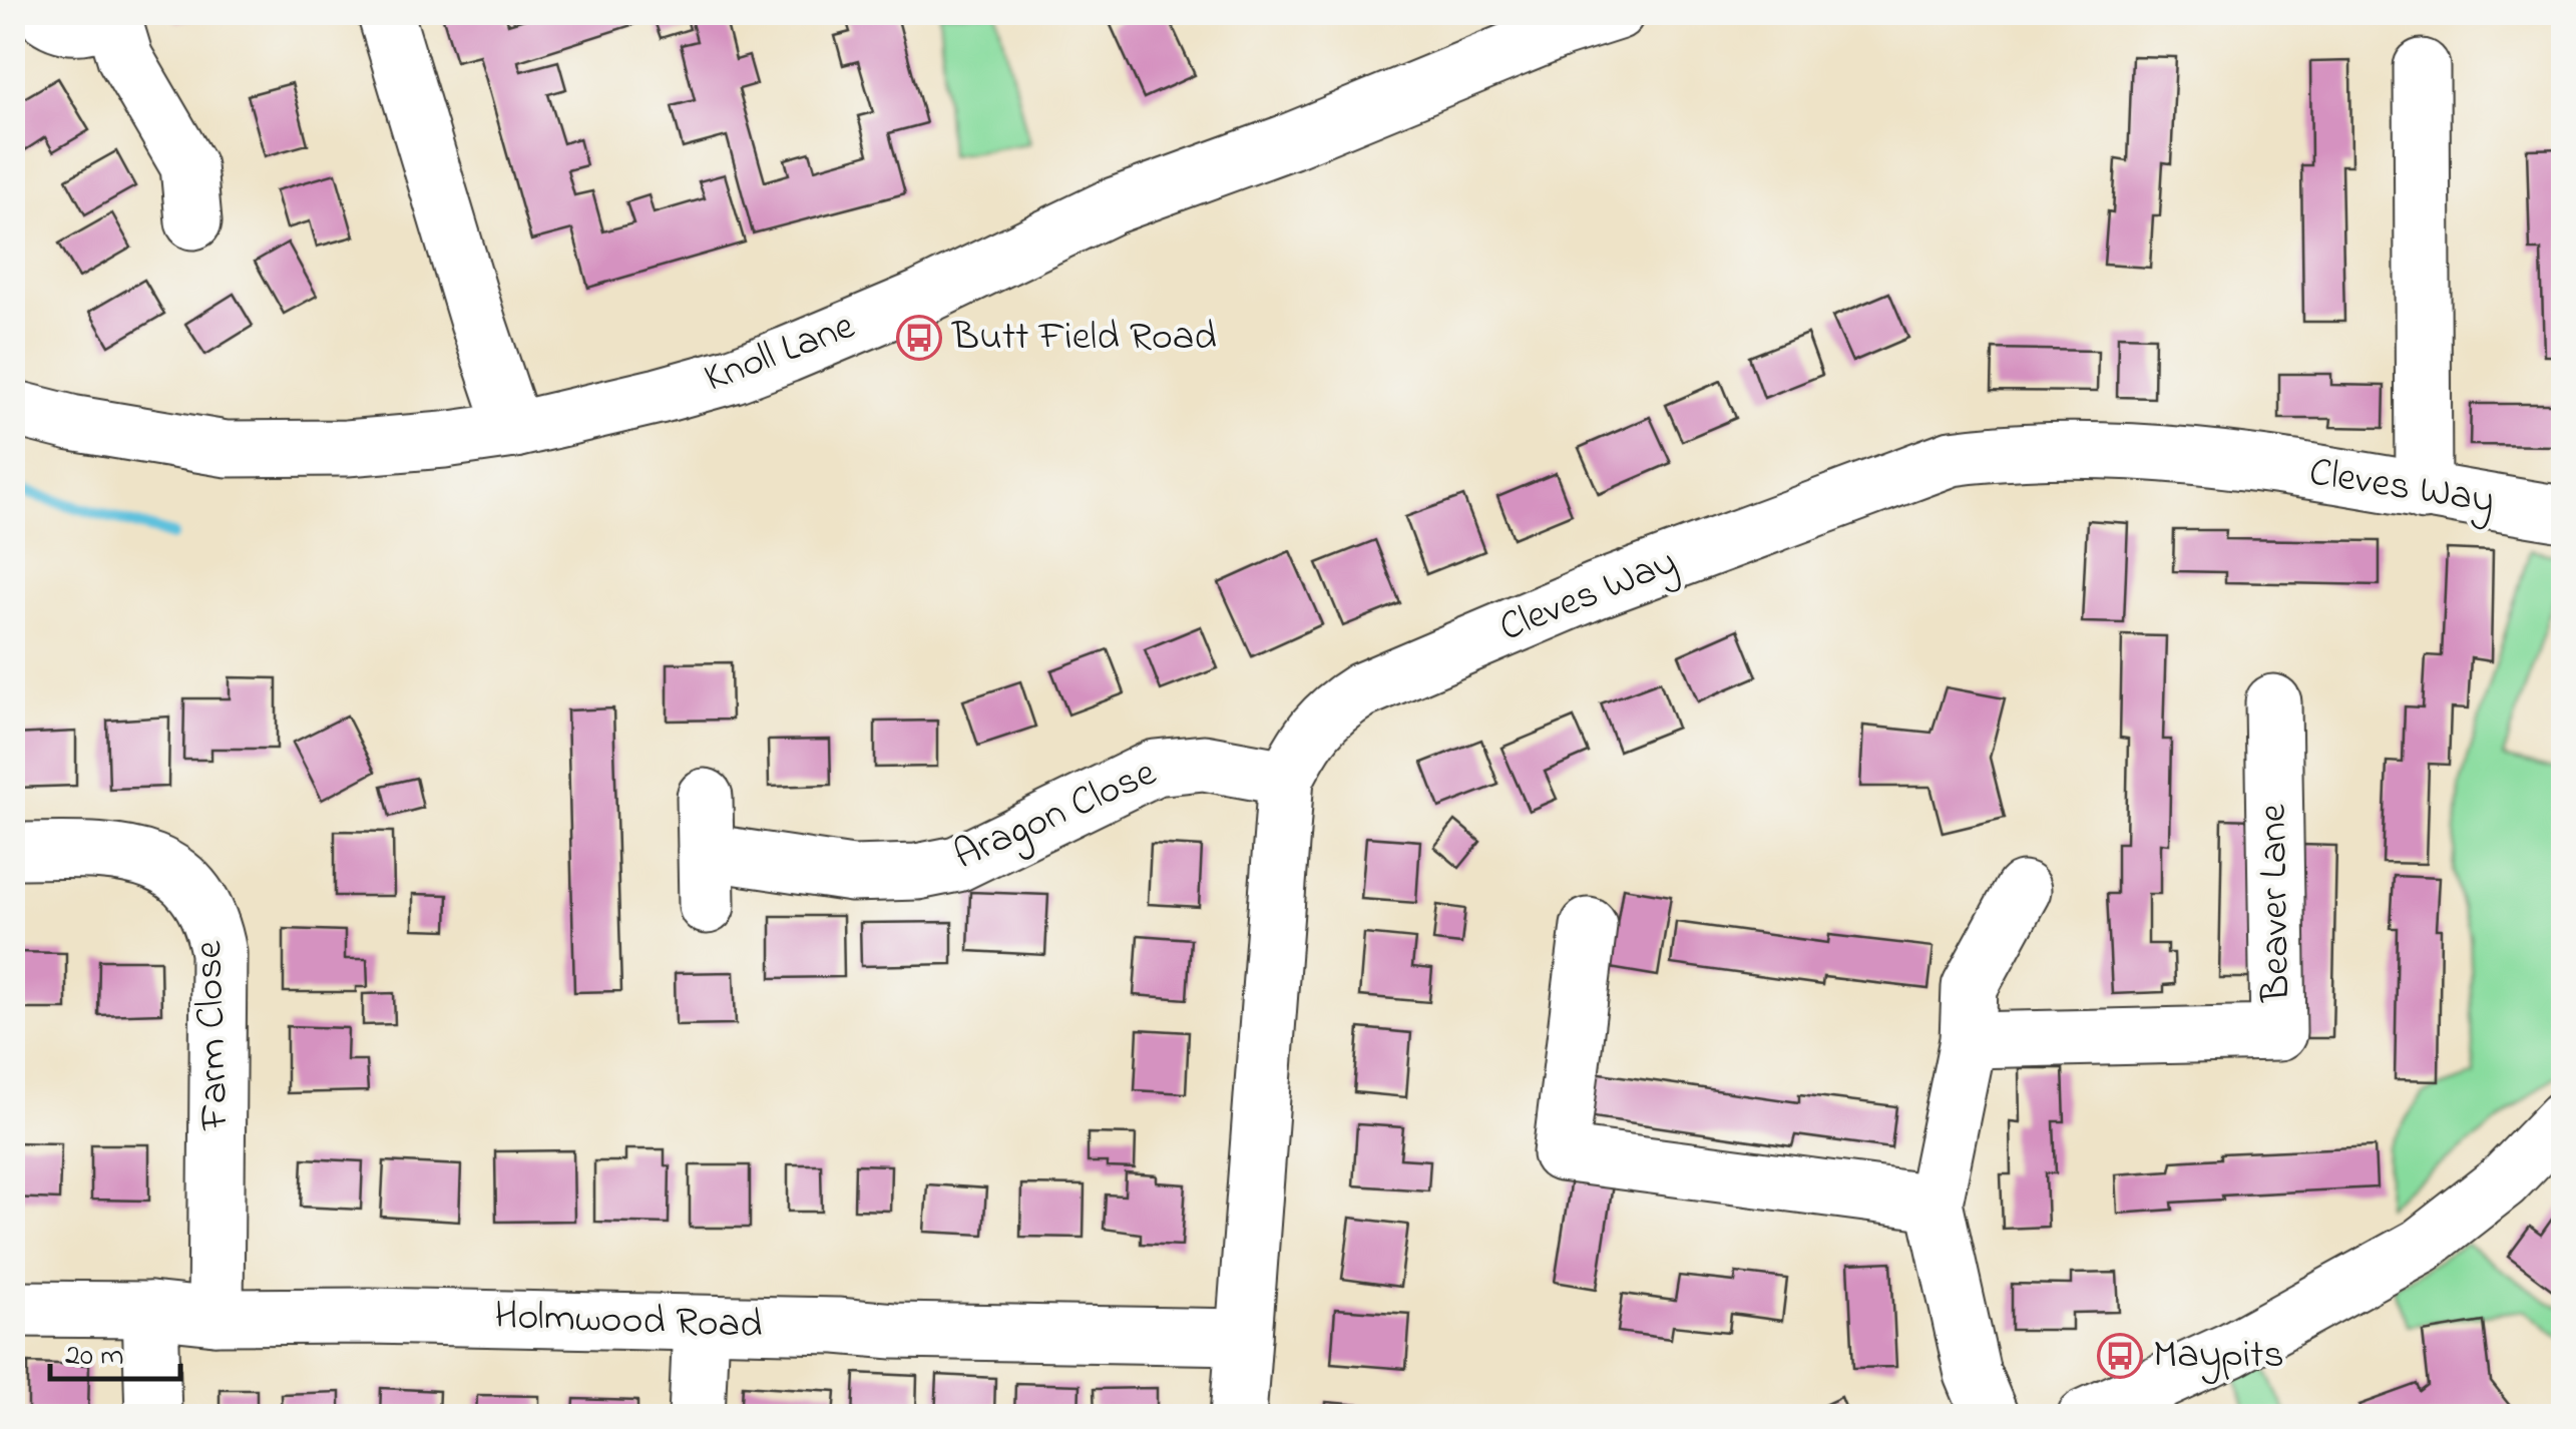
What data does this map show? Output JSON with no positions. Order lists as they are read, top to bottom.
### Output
{
  "streets": {
    "street": [
      "Knoll Lane",
      "Cleves Way",
      "Aragon Close",
      "Beaver Lane",
      "Farm Close",
      "Holmwood Road"
    ]
  },
  "crossings": [
    ["Cleves Way", "Aragon Close"],
    ["Cleves Way", "Holmwood Road"],
    ["Farm Close", "Holmwood Road"]
  ],
  "places": {
    "bus stop": ["Butt Field Road", "Maypits"]
  },
  "scale_bar": "20 m"
}
